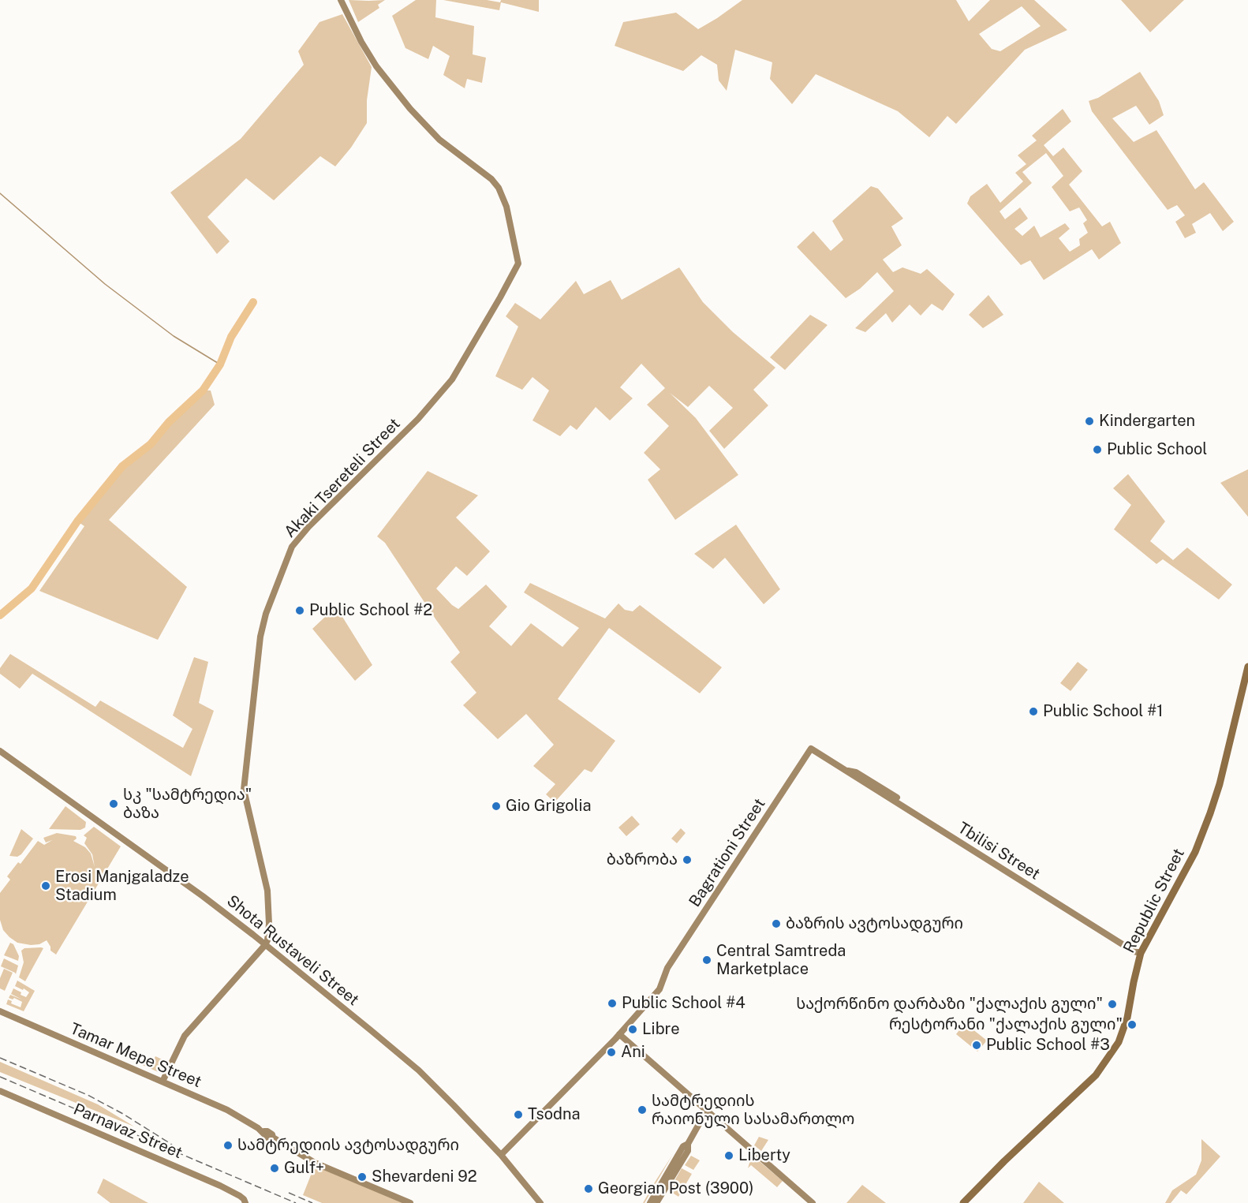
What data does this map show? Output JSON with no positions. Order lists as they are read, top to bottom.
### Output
{
  "streets": {
    "main road": ["Republic Street"],
    "street": [
      "Akaki Tsereteli Street",
      "Tbilisi Street",
      "Bagrationi Street",
      "Shota Rustaveli Street",
      "Tamar Mepe Street",
      "Parnavaz Street"
    ]
  },
  "crossings": [
    ["Akaki Tsereteli Street", "Shota Rustaveli Street"],
    ["Tbilisi Street", "Bagrationi Street"],
    ["Tbilisi Street", "Republic Street"],
    ["Bagrationi Street", "Shota Rustaveli Street"]
  ],
  "places": [
    "Kindergarten",
    "Public School",
    "Public School #2",
    "Public School #1",
    "სკ \"სამტრედია\" ბაზა",
    "Gio Grigolia",
    "ბაზრობა",
    "Erosi Manjgaladze Stadium",
    "ბაზრის ავტოსადგური",
    "Central Samtreda Marketplace",
    "Public School #4",
    "საქორწინო დარბაზი \"ქალაქის გული\"",
    "რესტორანი \"ქალაქის გული\"",
    "Libre",
    "Public School #3",
    "Ani",
    "სამტრედიის რაიონული სასამართლო",
    "Tsodna",
    "სამტრედიის ავტოსადგური",
    "Liberty",
    "Gulf+",
    "Shevardeni 92",
    "Georgian Post (3900)"
  ]
}
